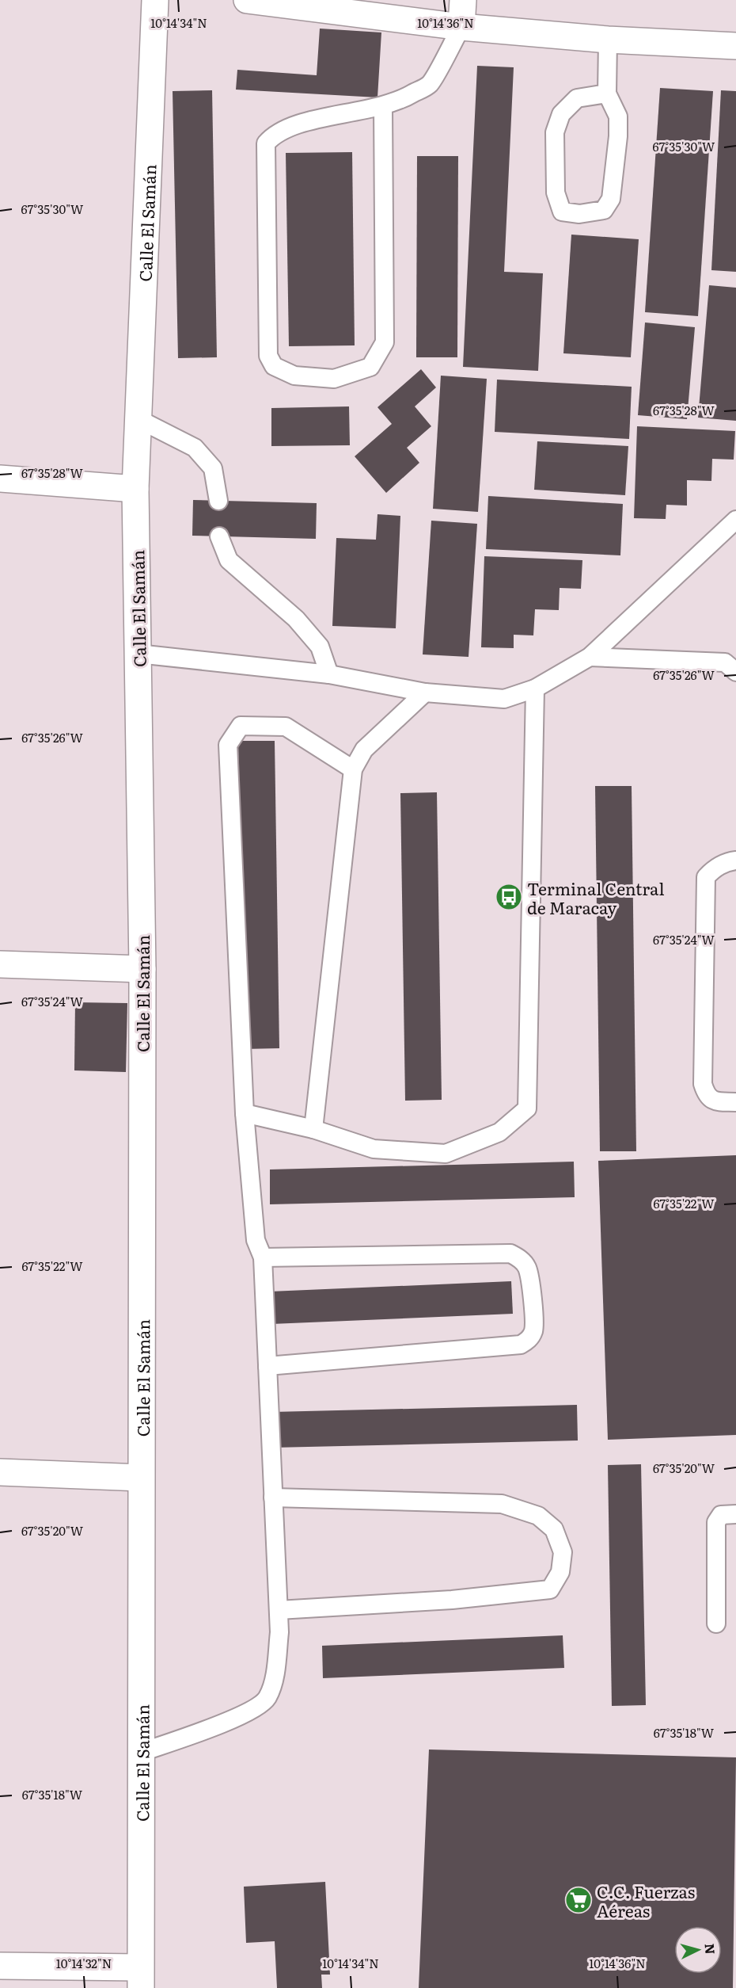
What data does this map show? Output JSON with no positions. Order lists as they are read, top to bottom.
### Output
{
  "streets": {
    "street": ["Calle El Samán"]
  },
  "places": {
    "bus stop": ["Terminal Central de Maracay"],
    "supermarket": ["C.C. Fuerzas Aéreas"]
  },
  "north": "right",
  "coordinates": [
    "10°14'34\"N",
    "10°14'36\"N",
    "67°35'30\"W",
    "67°35'28\"W",
    "67°35'26\"W",
    "67°35'24\"W",
    "67°35'22\"W",
    "67°35'20\"W",
    "67°35'18\"W",
    "10°14'32\"N"
  ]
}
